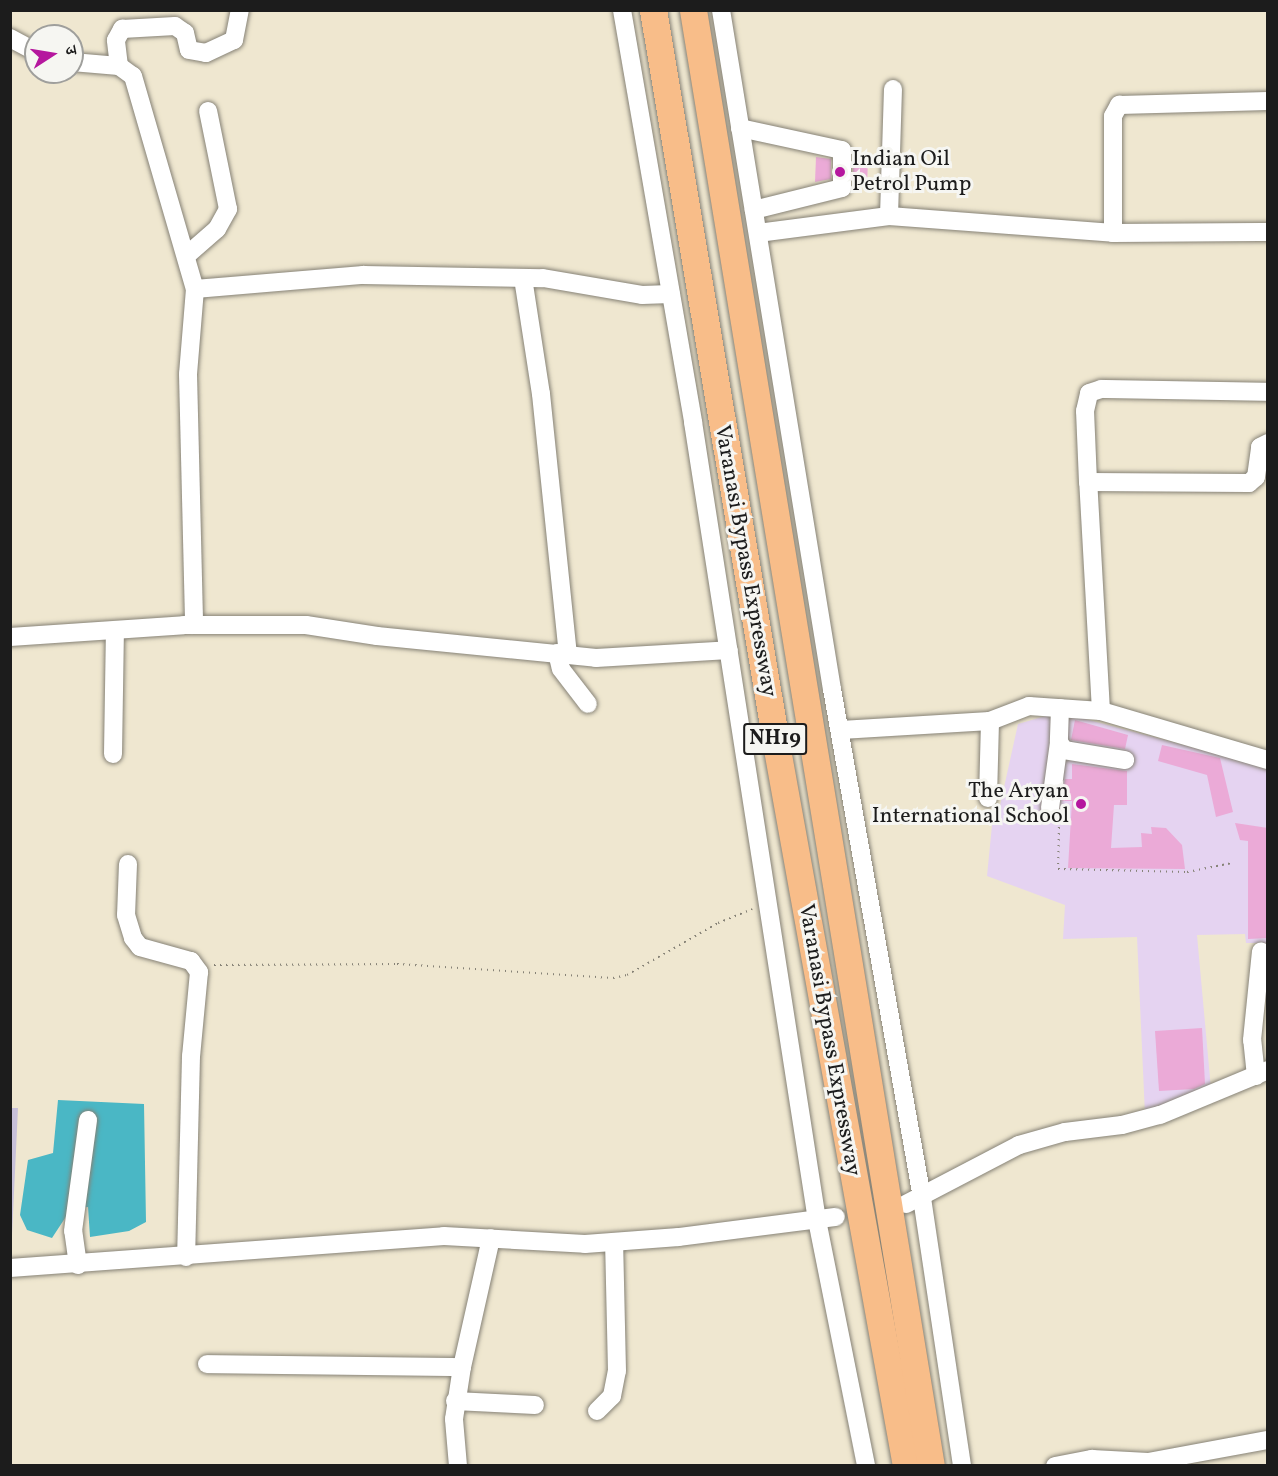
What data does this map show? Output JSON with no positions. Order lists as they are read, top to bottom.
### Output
{
  "streets": {
    "highway": ["Varanasi Bypass Expressway", "NH19"]
  },
  "places": ["Indian Oil Petrol Pump", "The Aryan International School"],
  "north": "right"
}
